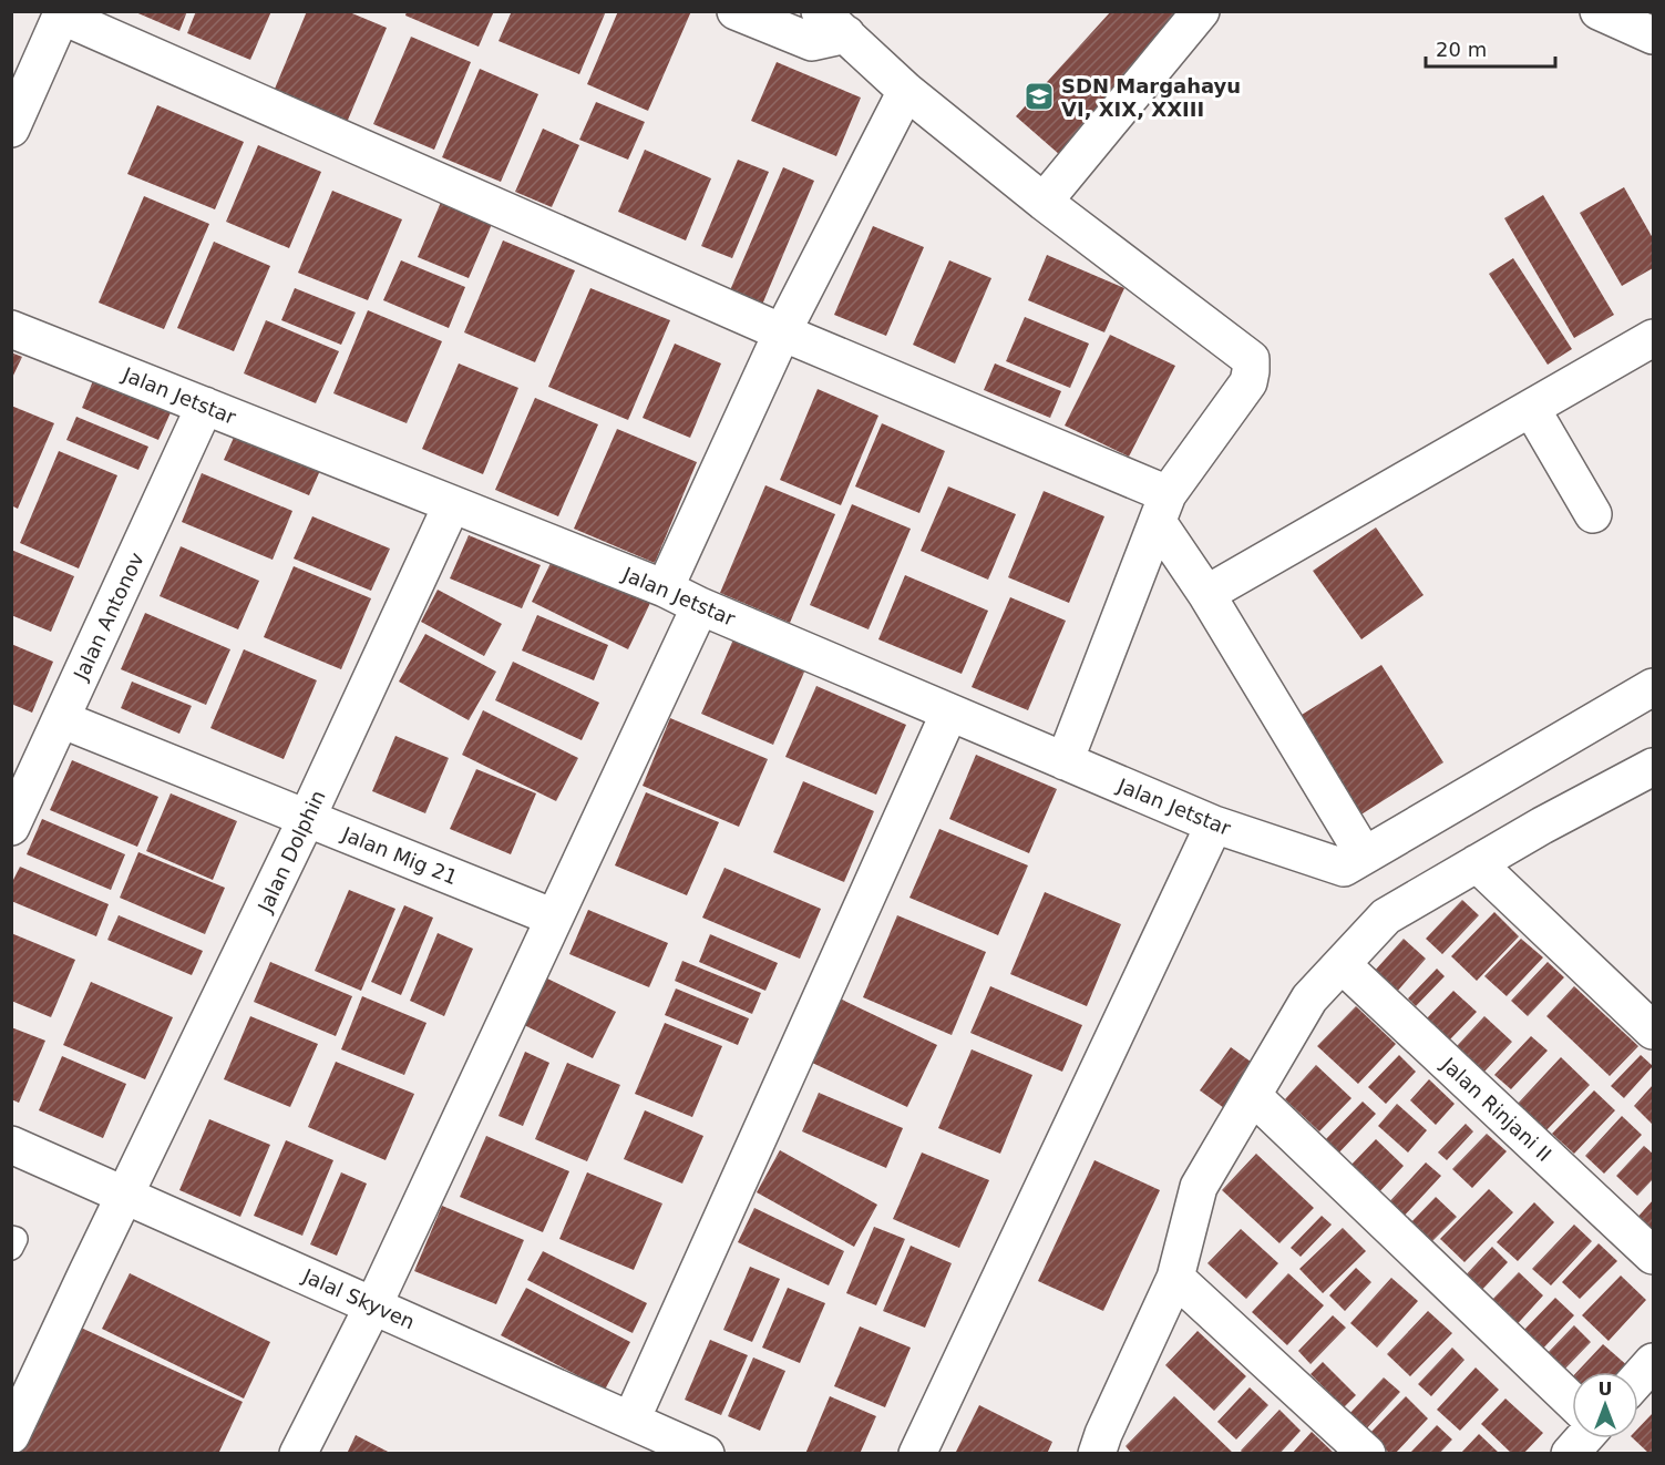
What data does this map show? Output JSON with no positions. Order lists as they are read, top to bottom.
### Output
{
  "streets": {
    "street": [
      "Jalan Jetstar",
      "Jalan Antonov",
      "Jalan Dolphin",
      "Jalan Mig 21",
      "Jalan Rinjani II",
      "Jalal Skyven"
    ]
  },
  "crossings": [
    ["Jalan Jetstar", "Jalan Antonov"],
    ["Jalan Jetstar", "Jalan Dolphin"],
    ["Jalan Antonov", "Jalan Mig 21"],
    ["Jalan Dolphin", "Jalan Mig 21"],
    ["Jalan Dolphin", "Jalal Skyven"]
  ],
  "places": {
    "school or university": ["SDN Margahayu VI, XIX, XXIII"]
  },
  "scale_bar": "20 m",
  "north": "top"
}
